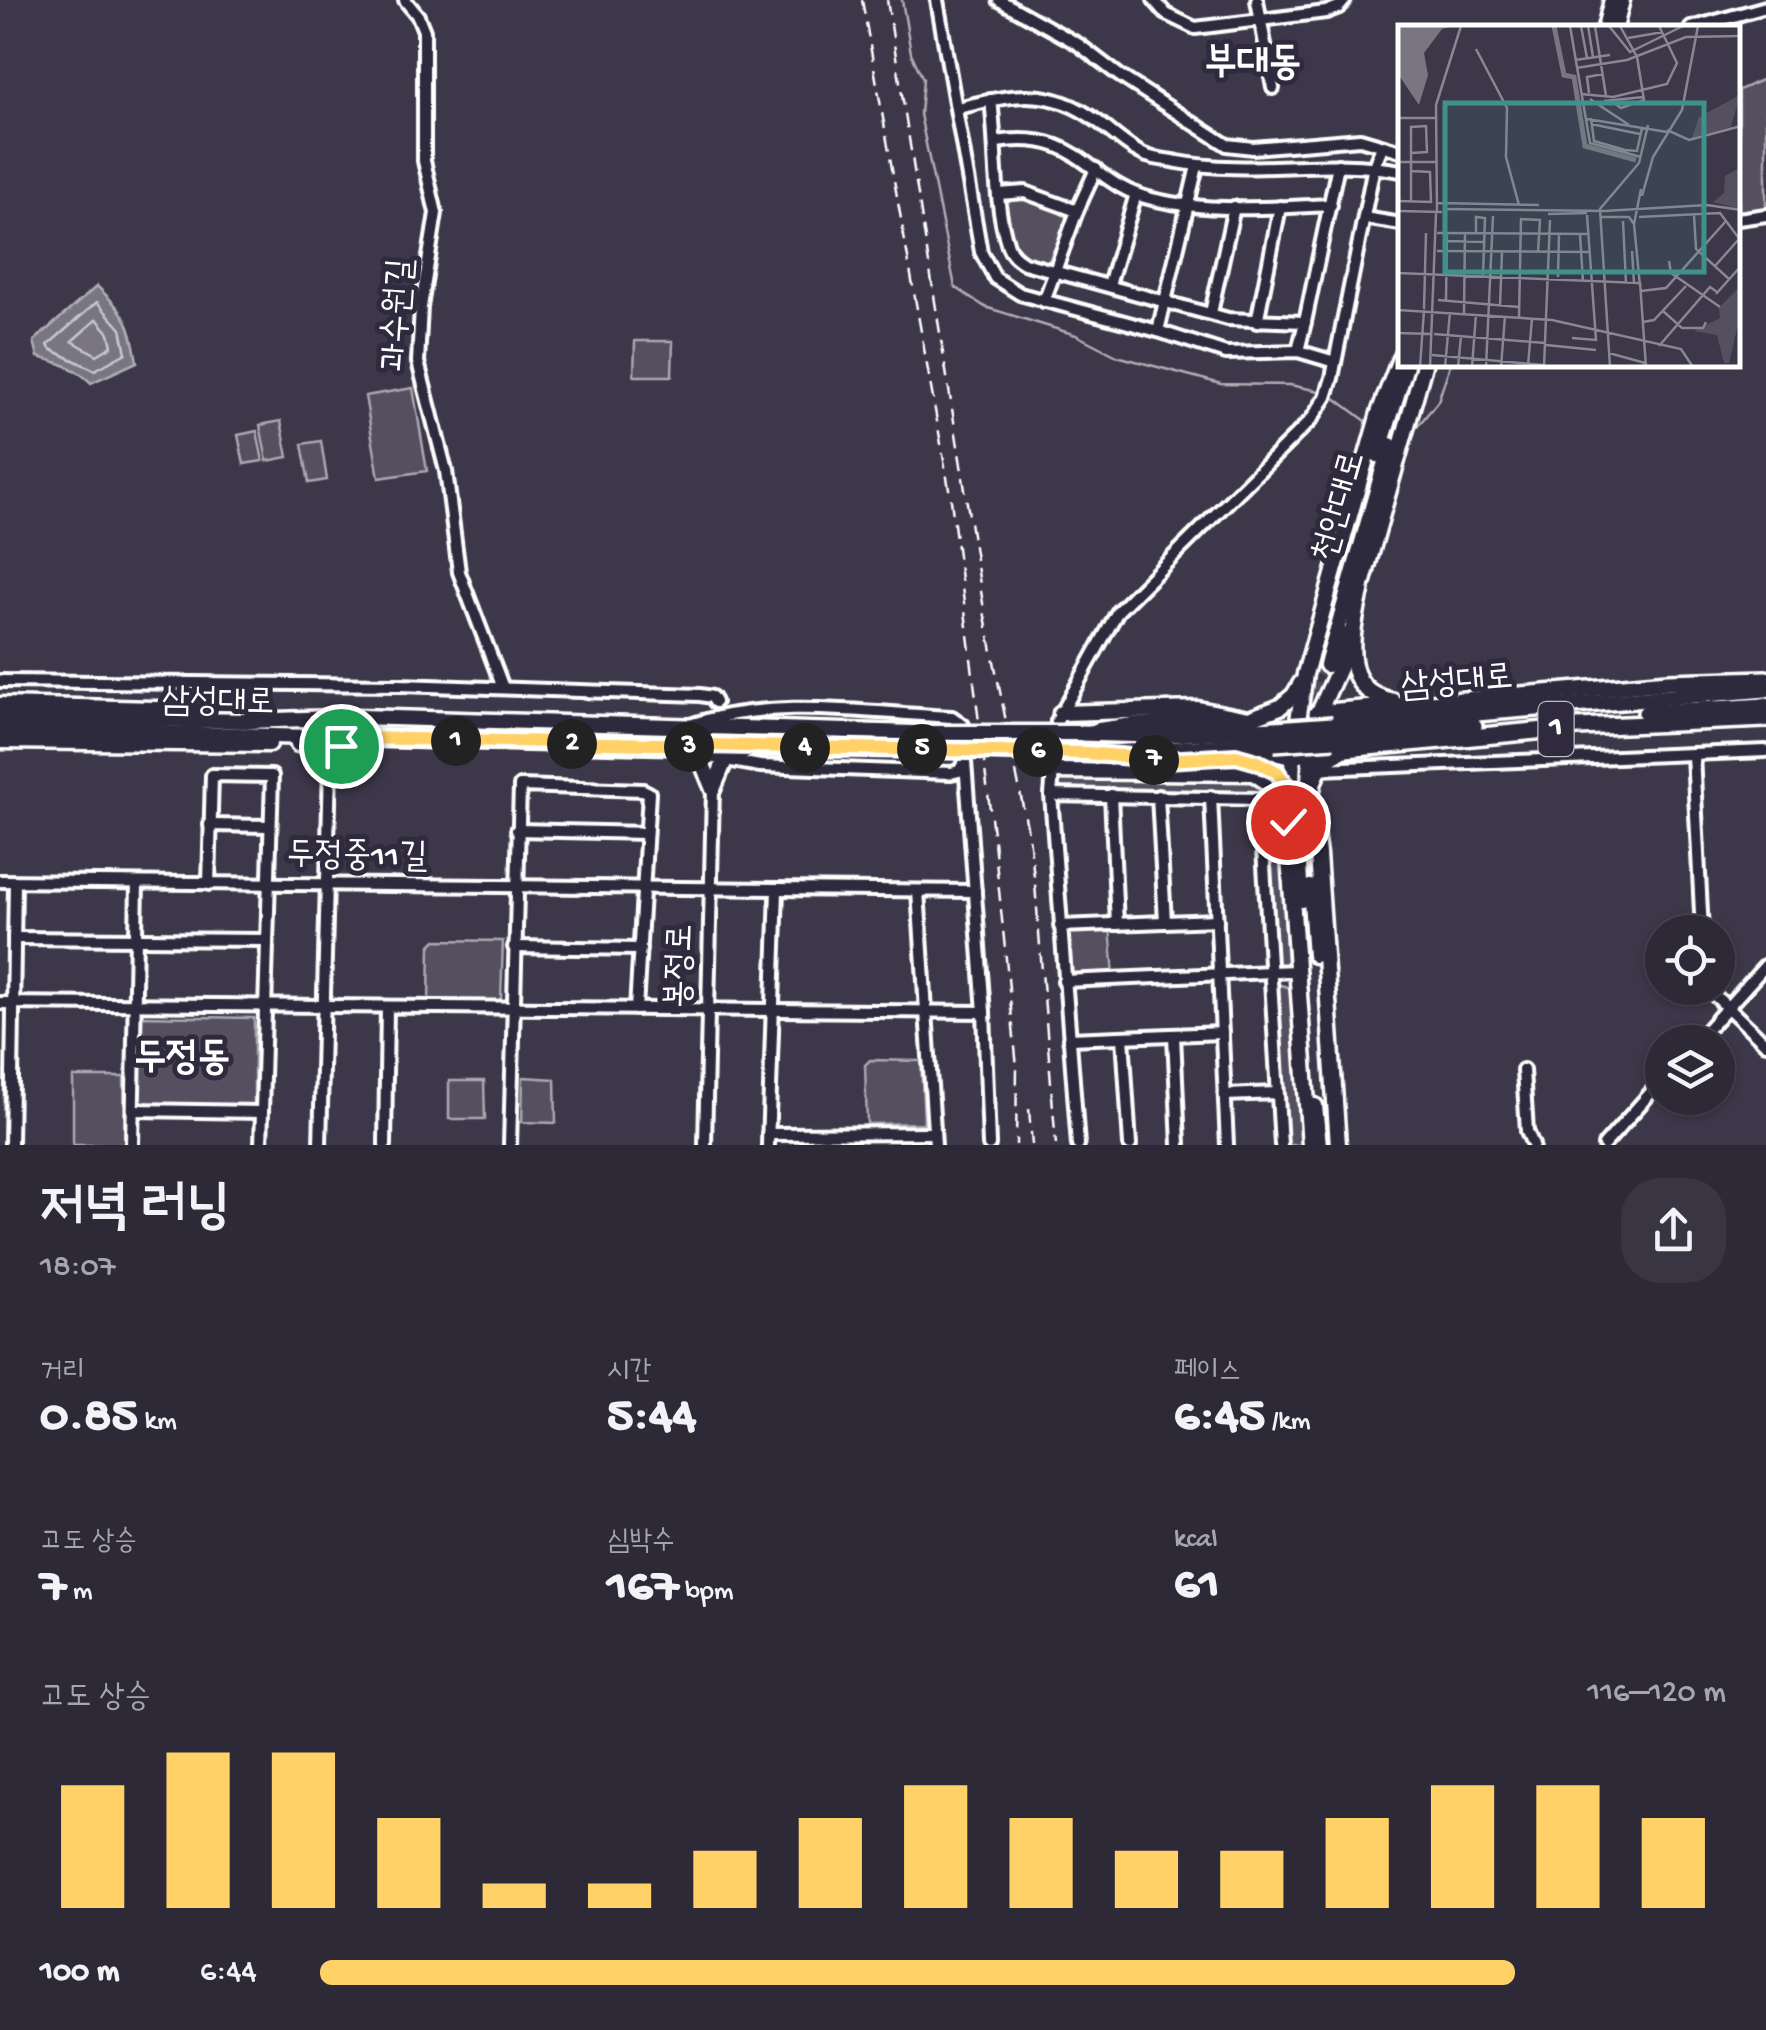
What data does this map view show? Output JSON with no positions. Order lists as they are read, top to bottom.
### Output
{
  "streets": {
    "highway": ["삼성대로", "1"],
    "main road": ["천안대로"],
    "street": ["과수원길", "두정중11길", "봉정로"]
  },
  "crossings": [
    ["삼성대로", "1"],
    ["두정중11길", "봉정로"]
  ],
  "districts": ["부대동", "두정동"],
  "page": {
    "pins": [
      "1",
      "2",
      "3",
      "4",
      "5",
      "6",
      "7"
    ],
    "heading": ["저녁 러닝", "18:07"],
    "stats": [
      ["거리", "0.85 km"],
      ["시간", "5:44"],
      ["페이스", "6:45 /km"],
      ["고도 상승", "7 m"],
      ["심박수", "167 bpm"],
      ["kcal", "61"]
    ],
    "chart": ["고도 상승", "116–120 m"],
    "list": [
      {
        "name": "100 m",
        "note": "6:44"
      }
    ]
  }
}
